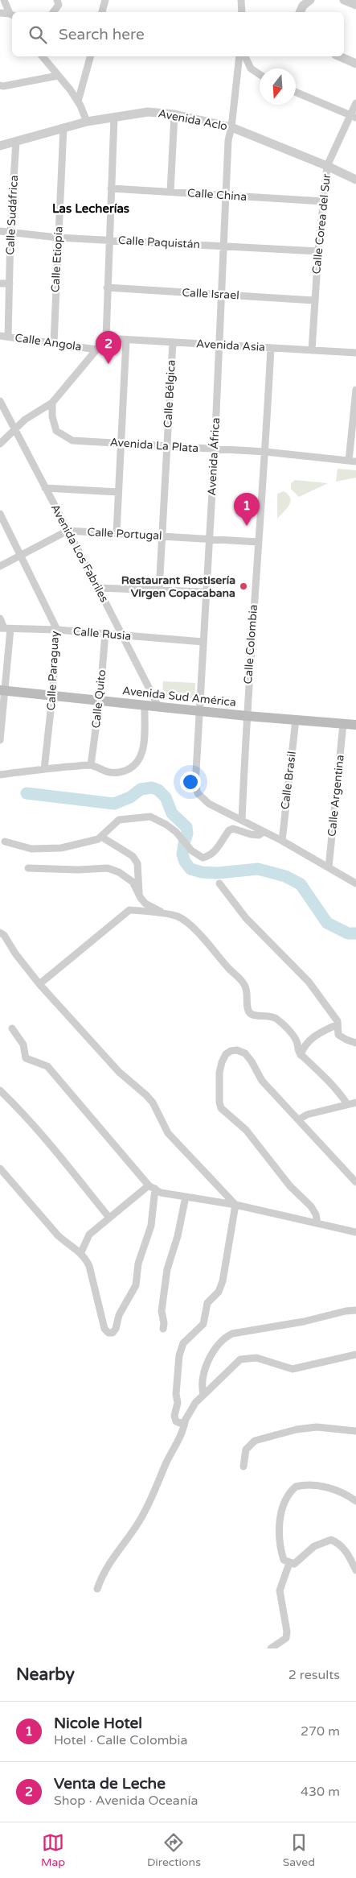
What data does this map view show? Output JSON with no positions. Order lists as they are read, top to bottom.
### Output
{
  "streets": {
    "main road": ["Avenida Sud América"],
    "street": [
      "Avenida Aclo",
      "Calle China",
      "Calle Sudáfrica",
      "Calle Corea del Sur",
      "Calle Paquistán",
      "Calle Etiopía",
      "Calle Israel",
      "Calle Angola",
      "Avenida Asia",
      "Calle Bélgica",
      "Avenida La Plata",
      "Avenida África",
      "Calle Portugal",
      "Avenida Los Fabriles",
      "Calle Rusia",
      "Calle Colombia",
      "Calle Paraguay",
      "Calle Quito",
      "Calle Brasil",
      "Calle Argentina"
    ]
  },
  "crossings": [
    ["Avenida Aclo", "Calle Sudáfrica"],
    ["Avenida Aclo", "Calle Corea del Sur"],
    ["Avenida Aclo", "Calle Etiopía"],
    ["Avenida Aclo", "Avenida África"],
    ["Calle China", "Calle Corea del Sur"],
    ["Calle China", "Avenida África"],
    ["Calle Sudáfrica", "Calle Paquistán"],
    ["Calle Sudáfrica", "Calle Angola"],
    ["Calle Corea del Sur", "Calle Paquistán"],
    ["Calle Corea del Sur", "Calle Israel"],
    ["Calle Corea del Sur", "Avenida Asia"],
    ["Calle Paquistán", "Calle Etiopía"],
    ["Calle Paquistán", "Avenida África"],
    ["Calle Etiopía", "Calle Angola"],
    ["Calle Israel", "Avenida África"],
    ["Avenida Asia", "Calle Bélgica"],
    ["Avenida Asia", "Avenida África"],
    ["Avenida Asia", "Calle Colombia"],
    ["Calle Bélgica", "Avenida La Plata"],
    ["Calle Bélgica", "Calle Portugal"],
    ["Avenida La Plata", "Avenida África"],
    ["Avenida La Plata", "Calle Colombia"],
    ["Avenida África", "Calle Portugal"],
    ["Avenida África", "Calle Rusia"],
    ["Avenida África", "Calle Colombia"],
    ["Avenida África", "Avenida Sud América"],
    ["Calle Portugal", "Avenida Los Fabriles"],
    ["Calle Portugal", "Calle Colombia"],
    ["Avenida Los Fabriles", "Calle Rusia"],
    ["Avenida Los Fabriles", "Avenida Sud América"],
    ["Calle Rusia", "Calle Paraguay"],
    ["Calle Rusia", "Calle Quito"],
    ["Calle Colombia", "Avenida Sud América"],
    ["Calle Paraguay", "Avenida Sud América"],
    ["Avenida Sud América", "Calle Quito"],
    ["Avenida Sud América", "Calle Brasil"],
    ["Avenida Sud América", "Calle Argentina"]
  ],
  "districts": ["Las Lecherías"],
  "places": ["Restaurant Rostisería Virgen Copacabana"],
  "north": "bottom",
  "page": {
    "search": "Search here",
    "pins": ["2", "1"],
    "heading": ["Nearby", "2 results"],
    "list": [
      {
        "mark": "1",
        "name": "Nicole Hotel",
        "note": "Hotel · Calle Colombia",
        "value": "270 m"
      },
      {
        "mark": "2",
        "name": "Venta de Leche",
        "note": "Shop · Avenida Oceanía",
        "value": "430 m"
      }
    ],
    "nav": ["Map", "Directions", "Saved"]
  }
}
